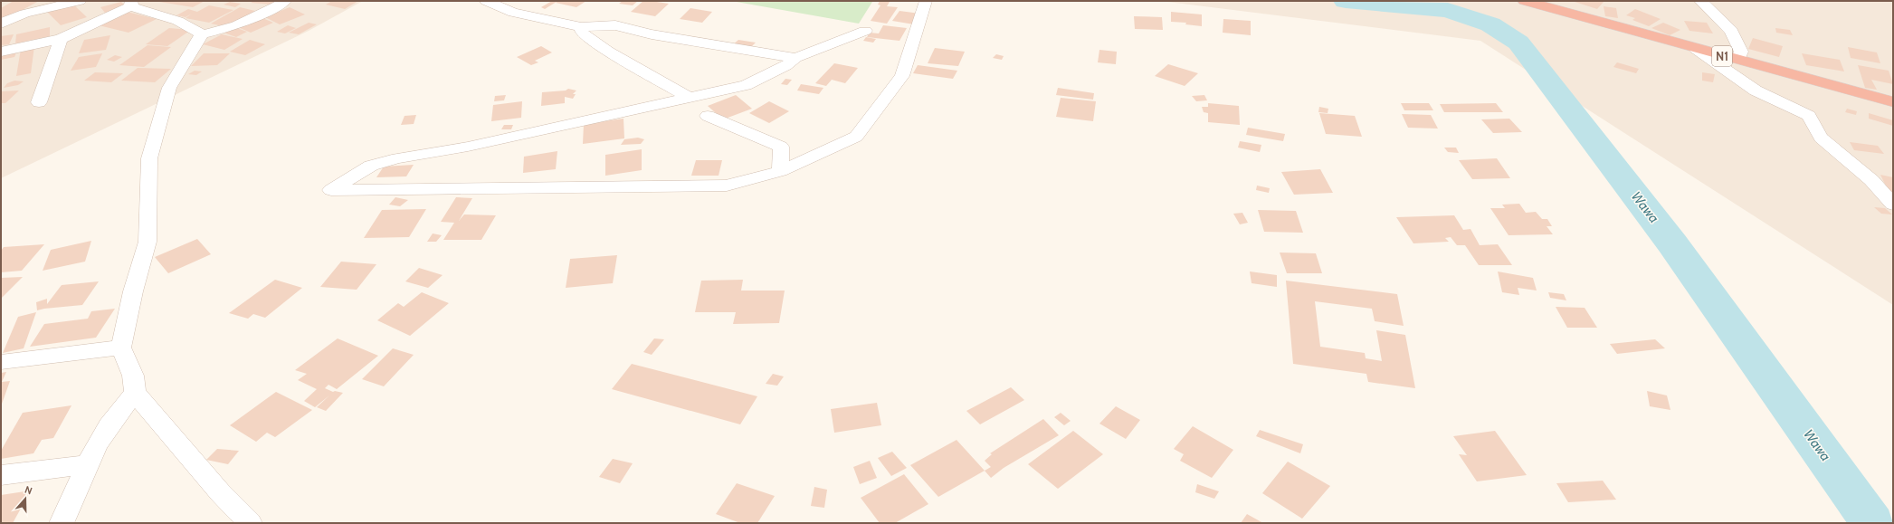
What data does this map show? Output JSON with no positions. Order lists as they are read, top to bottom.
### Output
{
  "streets": {
    "highway": ["N1"]
  },
  "water": ["Wawa"],
  "north": "top"
}
